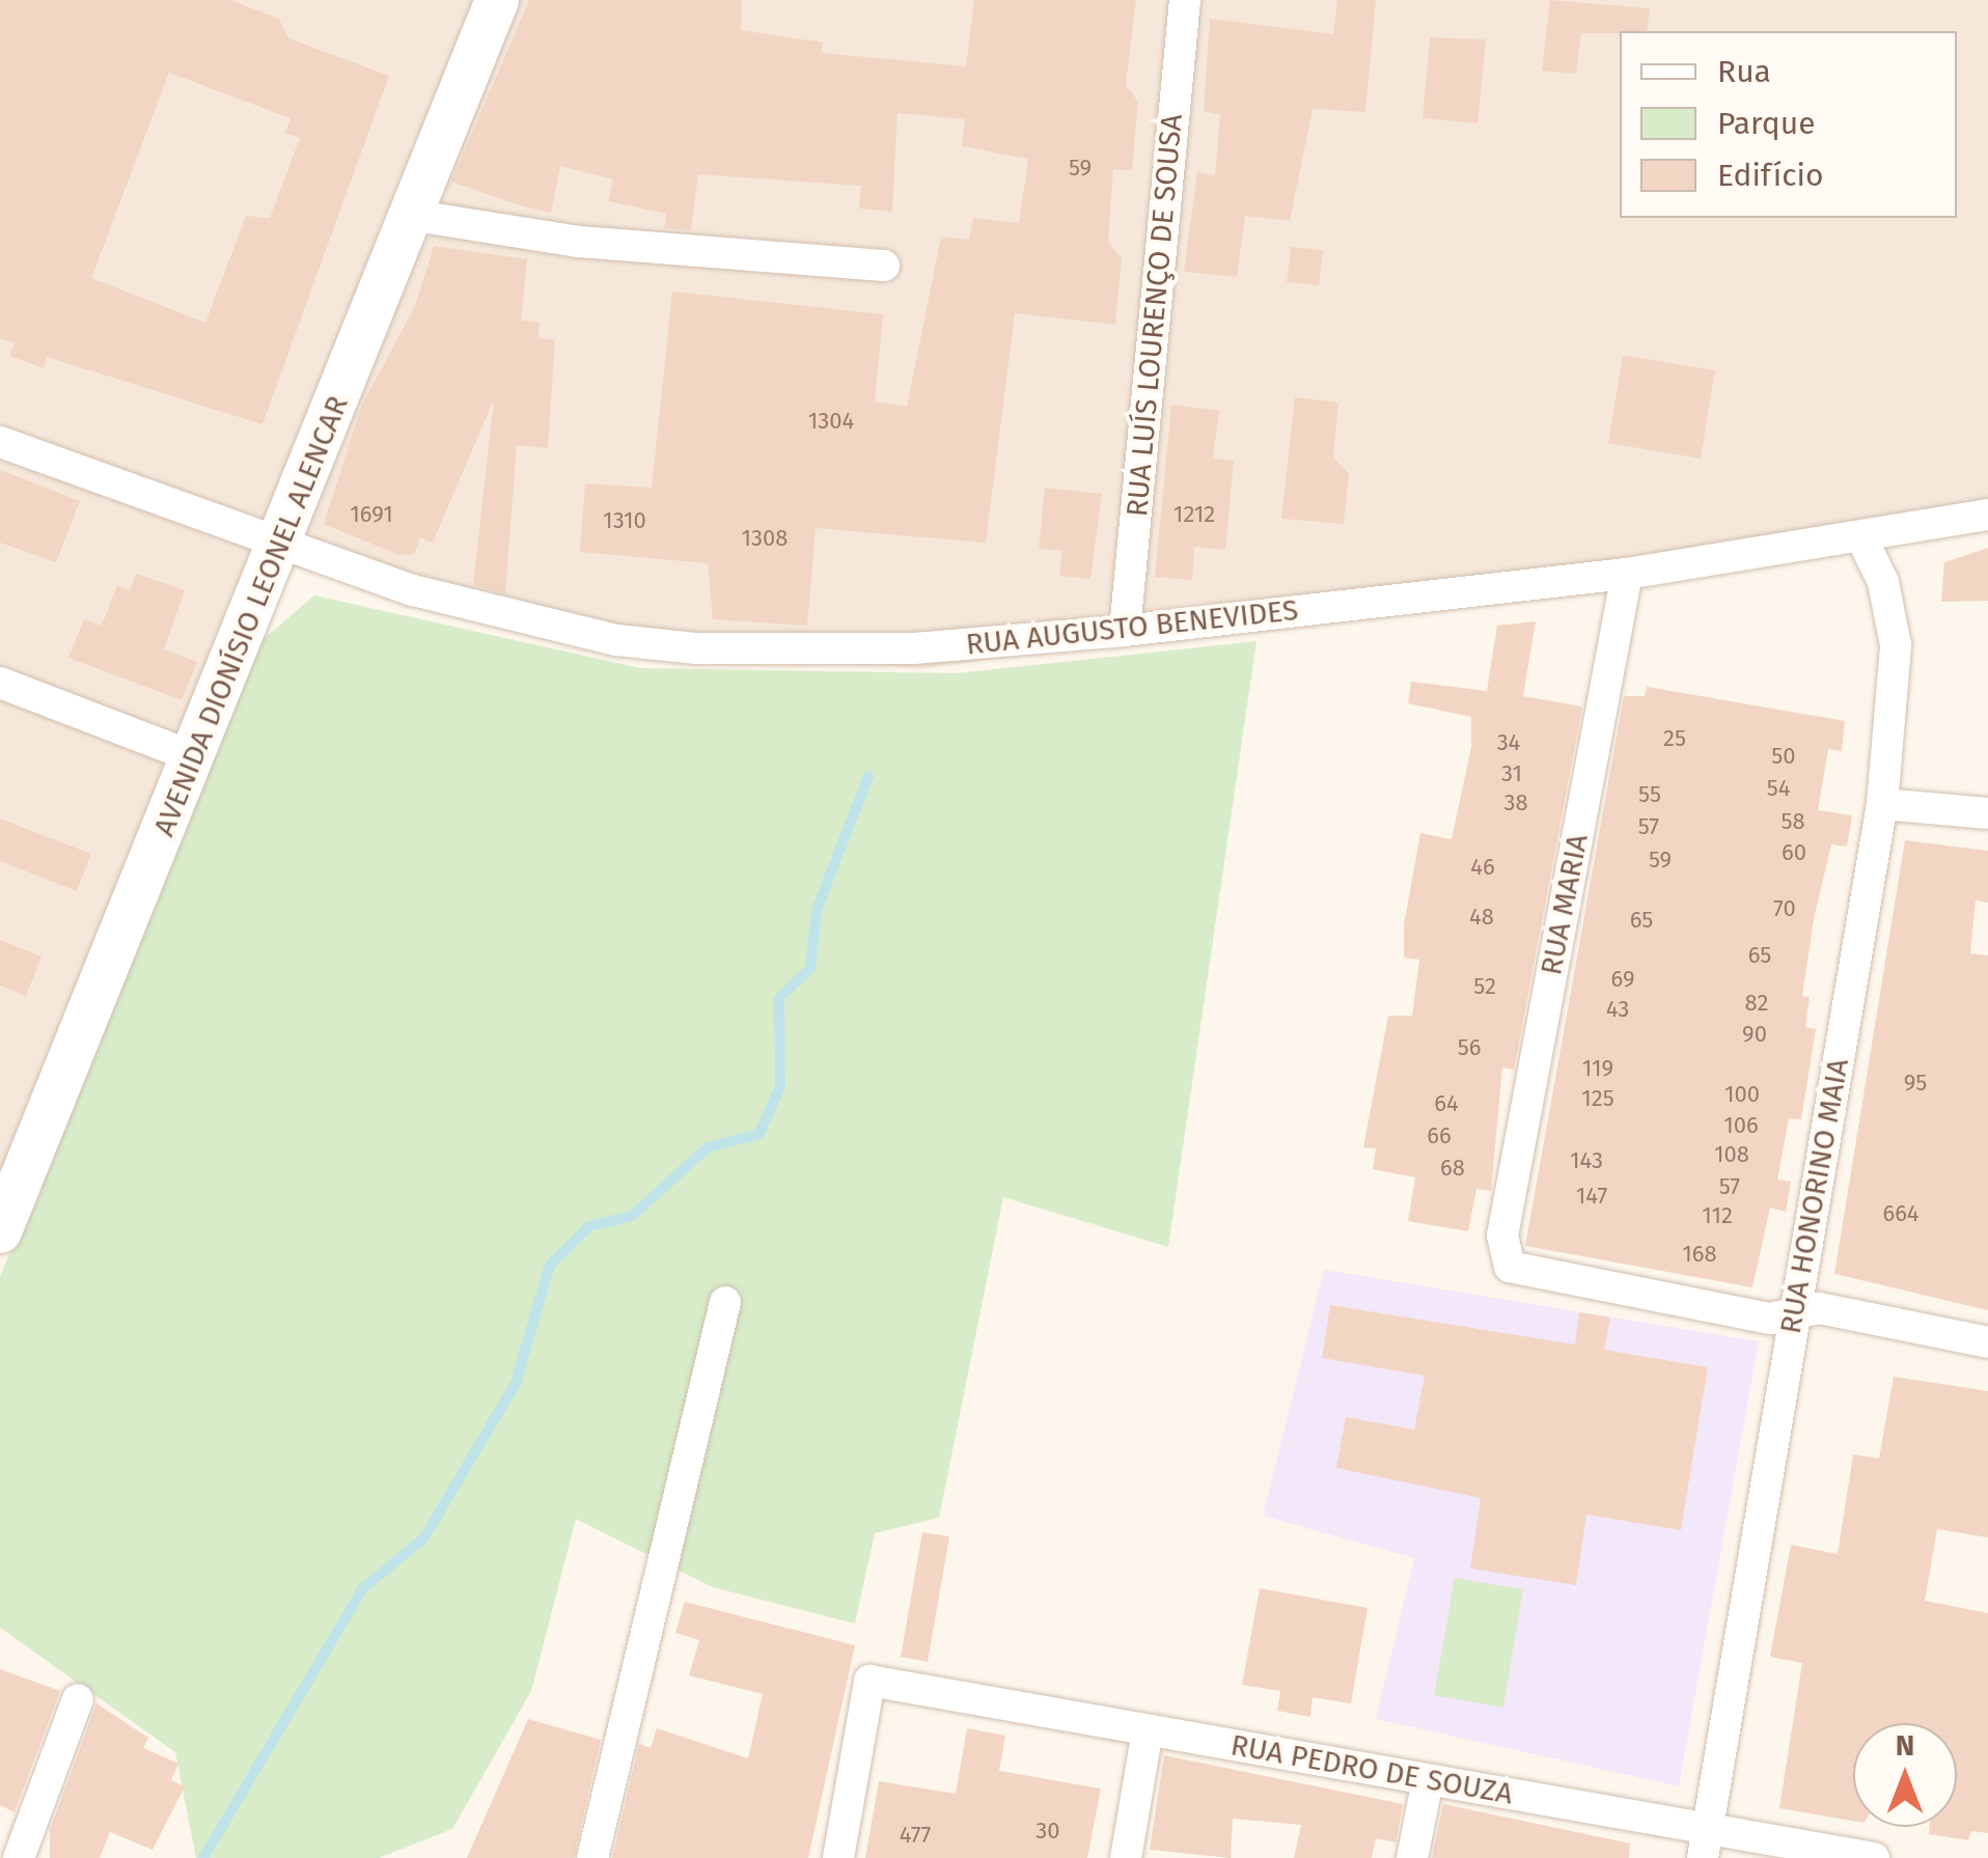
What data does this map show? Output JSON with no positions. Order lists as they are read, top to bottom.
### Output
{
  "streets": {
    "main road": ["AVENIDA DIONÍSIO LEONEL ALENCAR"],
    "street": [
      "RUA LUÍS LOURENÇO DE SOUSA",
      "RUA AUGUSTO BENEVIDES",
      "RUA MARIA",
      "RUA HONORINO MAIA",
      "RUA PEDRO DE SOUZA"
    ]
  },
  "crossings": [
    ["RUA LUÍS LOURENÇO DE SOUSA", "RUA AUGUSTO BENEVIDES"],
    ["AVENIDA DIONÍSIO LEONEL ALENCAR", "RUA AUGUSTO BENEVIDES"],
    ["RUA AUGUSTO BENEVIDES", "RUA MARIA"],
    ["RUA AUGUSTO BENEVIDES", "RUA HONORINO MAIA"],
    ["RUA MARIA", "RUA HONORINO MAIA"],
    ["RUA HONORINO MAIA", "RUA PEDRO DE SOUZA"]
  ],
  "house_numbers": [
    "59",
    "1304",
    "1691",
    "1212",
    "1310",
    "1308",
    "25",
    "34",
    "50",
    "31",
    "54",
    "55",
    "38",
    "58",
    "57",
    "60",
    "59",
    "46",
    "70",
    "48",
    "65",
    "65",
    "69",
    "52",
    "82",
    "43",
    "90",
    "56",
    "119",
    "95",
    "100",
    "125",
    "64",
    "106",
    "66",
    "108",
    "143",
    "68",
    "57",
    "147",
    "664",
    "112",
    "168",
    "30",
    "477"
  ],
  "legend": ["Rua", "Parque", "Edifício"],
  "north": "top"
}
